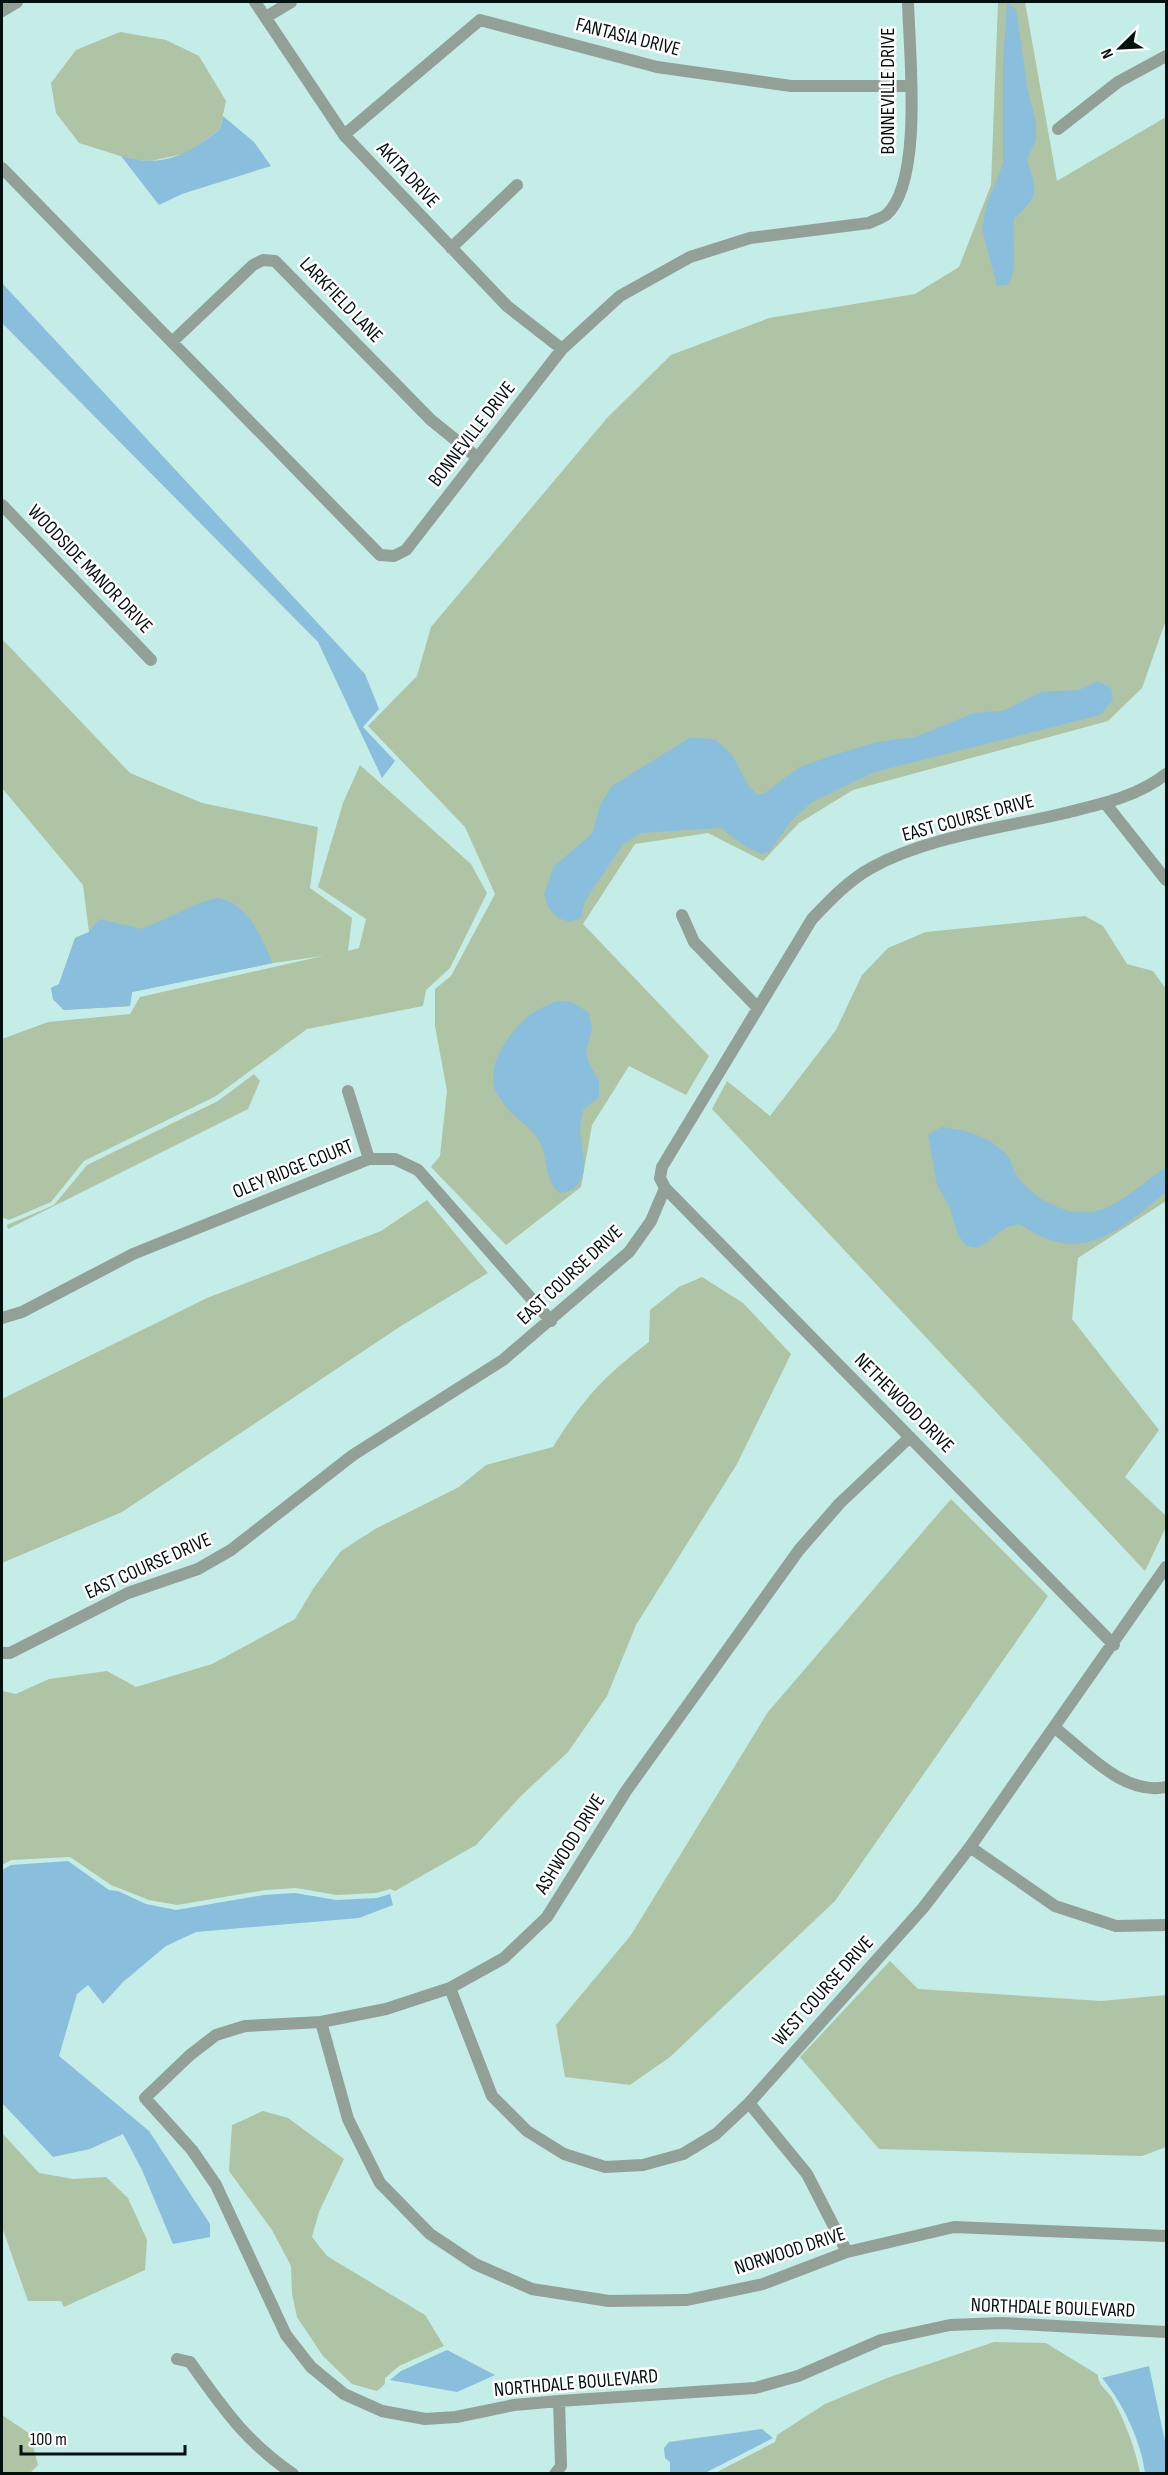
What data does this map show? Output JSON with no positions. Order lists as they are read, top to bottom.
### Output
{
  "streets": {
    "street": [
      "FANTASIA DRIVE",
      "BONNEVILLE DRIVE",
      "AKITA DRIVE",
      "LARKFIELD LANE",
      "WOODSIDE MANOR DRIVE",
      "EAST COURSE DRIVE",
      "OLEY RIDGE COURT",
      "NETHEWOOD DRIVE",
      "ASHWOOD DRIVE",
      "WEST COURSE DRIVE",
      "NORWOOD DRIVE",
      "NORTHDALE BOULEVARD"
    ]
  },
  "crossings": [
    ["FANTASIA DRIVE", "BONNEVILLE DRIVE"],
    ["FANTASIA DRIVE", "AKITA DRIVE"],
    ["BONNEVILLE DRIVE", "AKITA DRIVE"],
    ["BONNEVILLE DRIVE", "LARKFIELD LANE"],
    ["EAST COURSE DRIVE", "OLEY RIDGE COURT"],
    ["EAST COURSE DRIVE", "NETHEWOOD DRIVE"],
    ["NETHEWOOD DRIVE", "ASHWOOD DRIVE"],
    ["NETHEWOOD DRIVE", "WEST COURSE DRIVE"],
    ["ASHWOOD DRIVE", "WEST COURSE DRIVE"],
    ["ASHWOOD DRIVE", "NORWOOD DRIVE"],
    ["ASHWOOD DRIVE", "NORTHDALE BOULEVARD"]
  ],
  "scale_bar": "100 m",
  "north": "bottom left"
}
